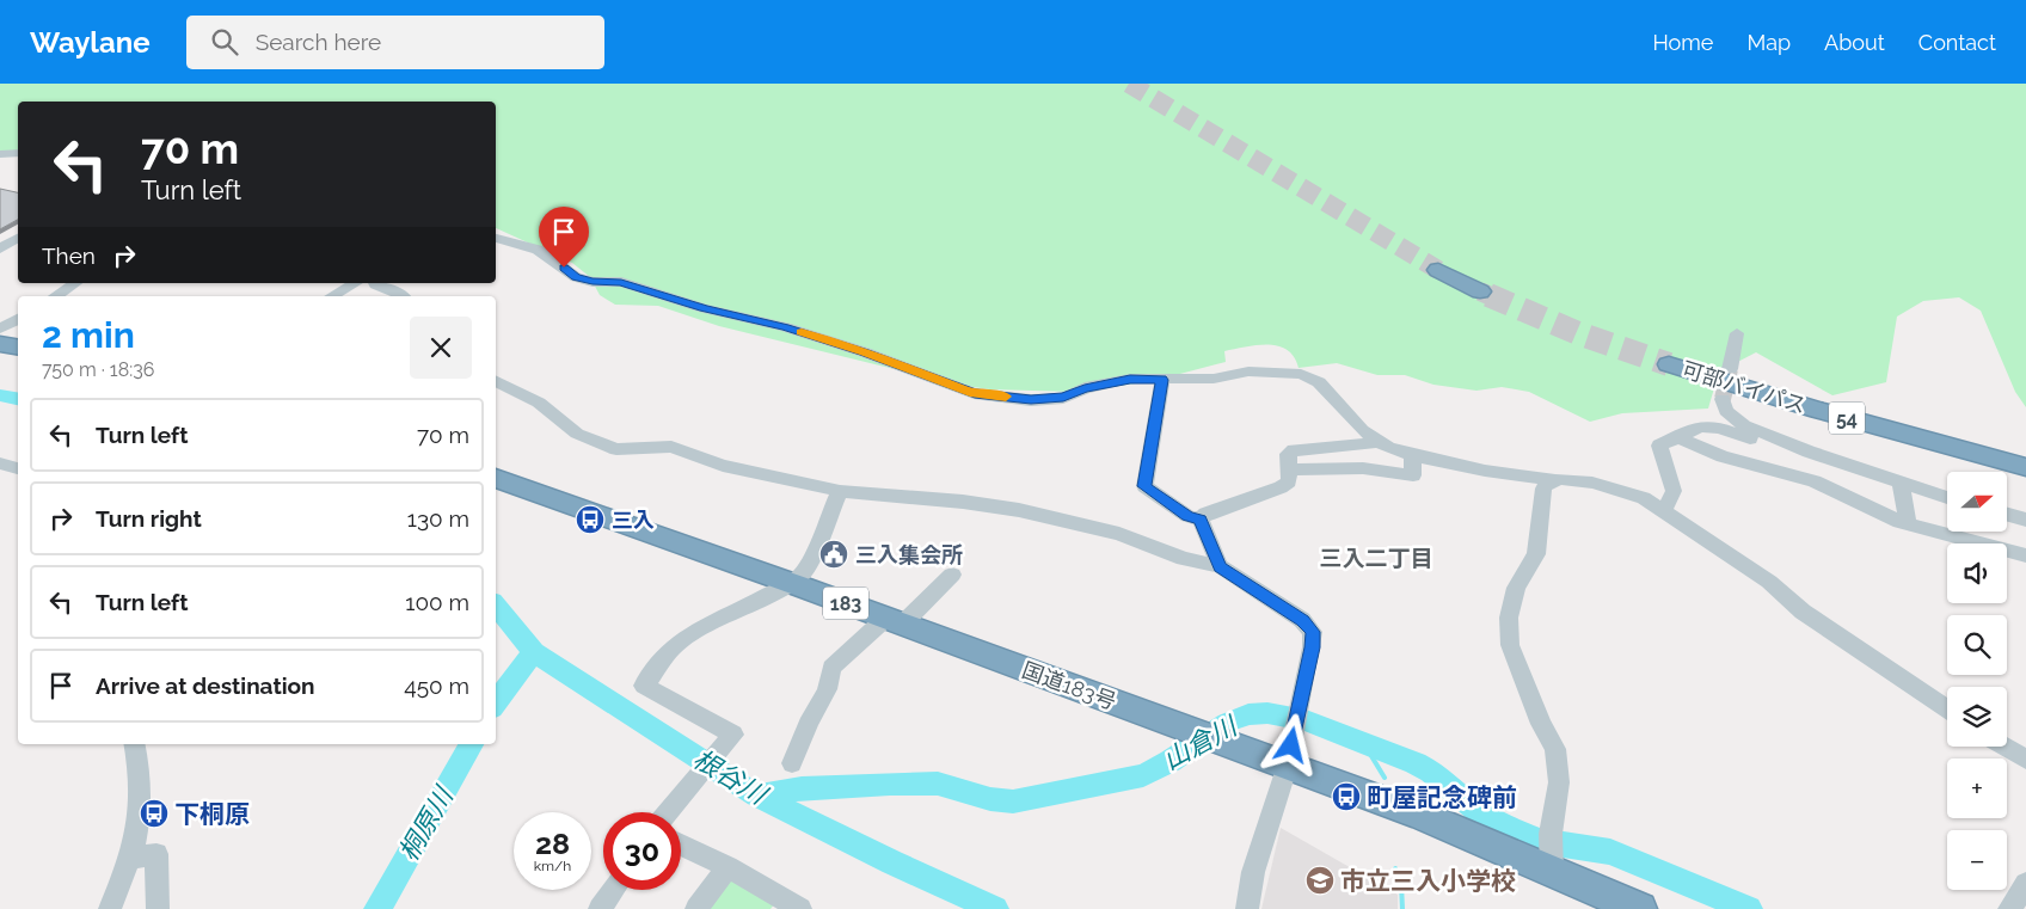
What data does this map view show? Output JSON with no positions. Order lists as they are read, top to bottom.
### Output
{
  "streets": {
    "highway": [
      "可部バイパス",
      "54",
      "183",
      "国道183号"
    ]
  },
  "districts": ["三入二丁目"],
  "water": ["山倉川", "根谷川", "桐原川"],
  "places": {
    "bus stop": ["三入", "町屋記念碑前", "下桐原"],
    "public building": ["三入集会所"],
    "school or university": ["市立三入小学校"]
  },
  "north": "right",
  "page": {
    "header": "Waylane",
    "search": "Search here",
    "nav": [
      "Home",
      "Map",
      "About",
      "Contact"
    ],
    "turn": ["70 m", "Turn left"],
    "then": "Then",
    "heading": ["2 min", "750 m · 18:36"],
    "list": [
      {
        "name": "Turn left",
        "value": "70 m"
      },
      {
        "name": "Turn right",
        "value": "130 m"
      },
      {
        "name": "Turn left",
        "value": "100 m"
      },
      {
        "name": "Arrive at destination",
        "value": "450 m"
      }
    ],
    "map_buttons": ["+", "−"],
    "speed": "28 km/h",
    "limit": "30"
  }
}
